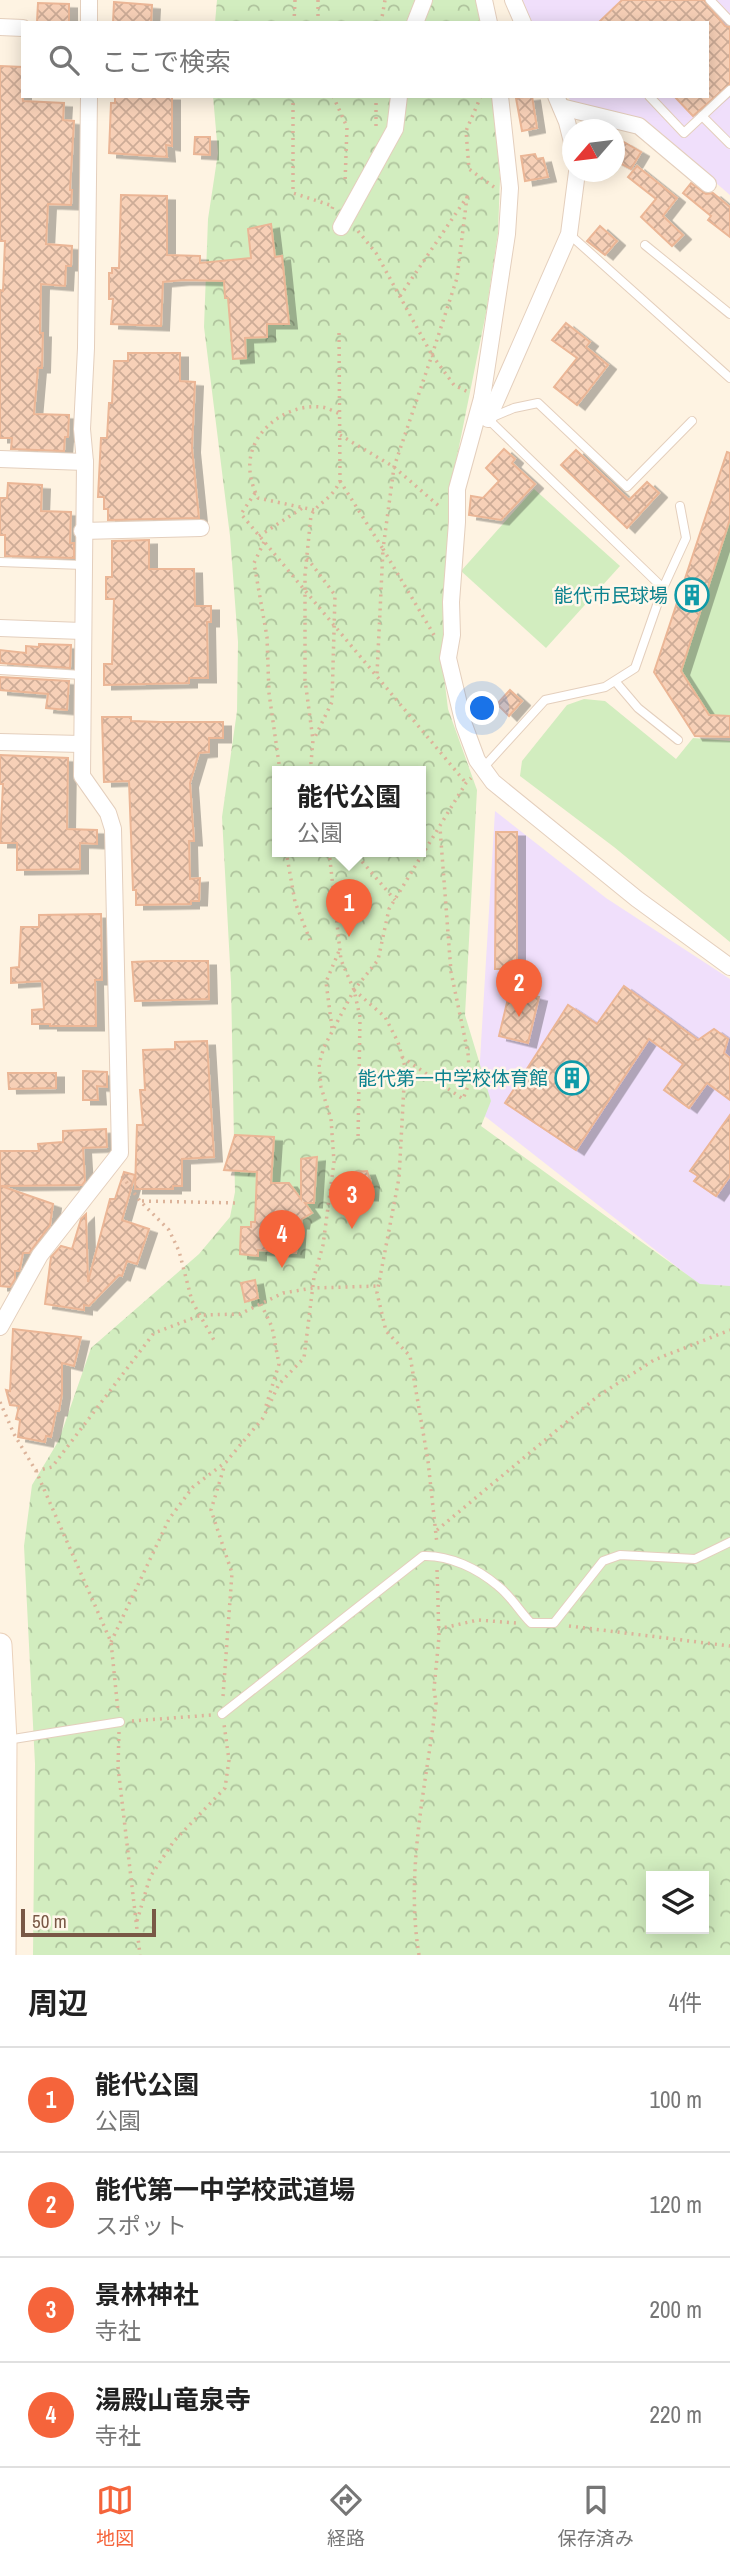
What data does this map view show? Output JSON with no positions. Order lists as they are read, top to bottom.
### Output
{
  "places": {
    "building": ["能代市民球場", "能代第一中学校体育館"]
  },
  "scale_bar": "50 m",
  "north": "bottom left",
  "page": {
    "search": "ここで検索",
    "popup": ["能代公園", "公園"],
    "pins": [
      "1",
      "2",
      "3",
      "4"
    ],
    "scale": "50 m",
    "heading": ["周辺", "4件"],
    "list": [
      {
        "mark": "1",
        "name": "能代公園",
        "note": "公園",
        "value": "100 m"
      },
      {
        "mark": "2",
        "name": "能代第一中学校武道場",
        "note": "スポット",
        "value": "120 m"
      },
      {
        "mark": "3",
        "name": "景林神社",
        "note": "寺社",
        "value": "200 m"
      },
      {
        "mark": "4",
        "name": "湯殿山竜泉寺",
        "note": "寺社",
        "value": "220 m"
      }
    ],
    "nav": ["地図", "経路", "保存済み"]
  }
}
